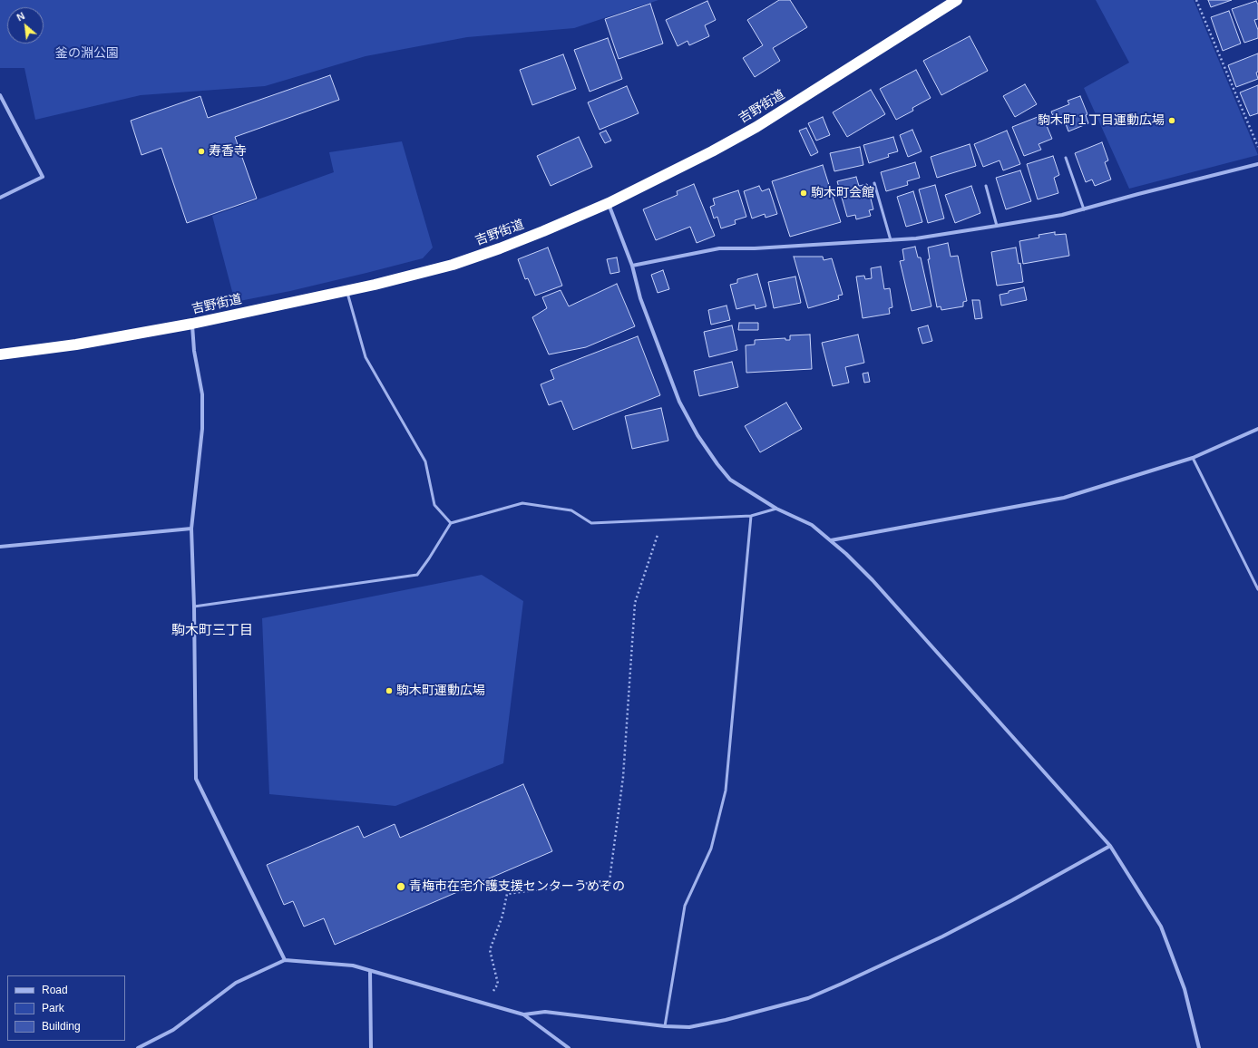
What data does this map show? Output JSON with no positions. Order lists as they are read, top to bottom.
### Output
{
  "streets": {
    "highway": ["吉野街道"]
  },
  "districts": ["駒木町三丁目"],
  "parks": ["釜の淵公園"],
  "places": [
    "駒木町１丁目運動広場",
    "寿香寺",
    "駒木町会館",
    "駒木町運動広場",
    "青梅市在宅介護支援センターうめぞの"
  ],
  "legend": ["Road", "Park", "Building"],
  "north": "top left"
}
